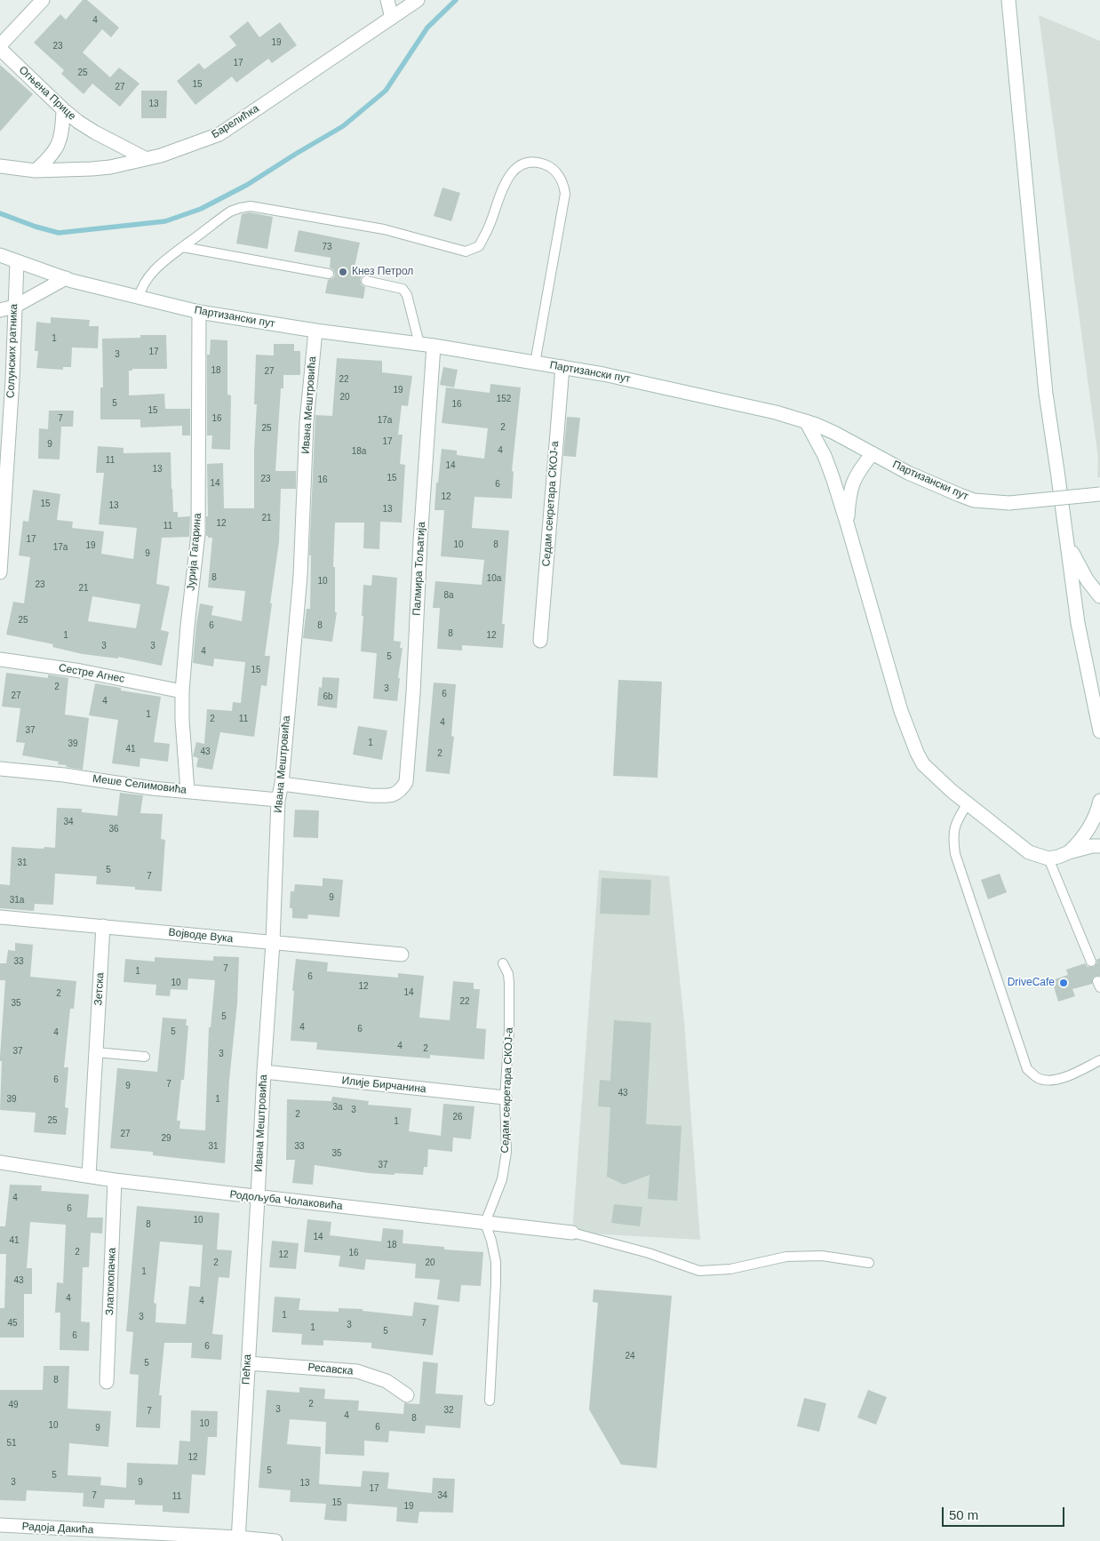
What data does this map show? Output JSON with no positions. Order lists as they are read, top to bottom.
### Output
{
  "streets": {
    "street": [
      "Огњена Прице",
      "Барелићка",
      "Партизански пут",
      "Солунских ратника",
      "Ивана Мештровића",
      "Седам секретара СКОЈ-а",
      "Јурија Гагарина",
      "Палмира Тољатија",
      "Сестре Агнес",
      "Меше Селимовића",
      "Војводе Вука",
      "Зетска",
      "Илије Бирчанина",
      "Родољуба Чолаковића",
      "Златокопачка",
      "Пећка",
      "Ресавска",
      "Радоја Дакића"
    ]
  },
  "crossings": [
    ["Огњена Прице", "Барелићка"],
    ["Партизански пут", "Солунских ратника"],
    ["Партизански пут", "Ивана Мештровића"],
    ["Партизански пут", "Седам секретара СКОЈ-а"],
    ["Партизански пут", "Јурија Гагарина"],
    ["Партизански пут", "Палмира Тољатија"],
    ["Ивана Мештровића", "Палмира Тољатија"],
    ["Ивана Мештровића", "Меше Селимовића"],
    ["Ивана Мештровића", "Војводе Вука"],
    ["Ивана Мештровића", "Илије Бирчанина"],
    ["Ивана Мештровића", "Родољуба Чолаковића"],
    ["Ивана Мештровића", "Пећка"],
    ["Седам секретара СКОЈ-а", "Илије Бирчанина"],
    ["Седам секретара СКОЈ-а", "Родољуба Чолаковића"],
    ["Јурија Гагарина", "Сестре Агнес"],
    ["Јурија Гагарина", "Меше Селимовића"],
    ["Војводе Вука", "Зетска"],
    ["Зетска", "Родољуба Чолаковића"],
    ["Родољуба Чолаковића", "Златокопачка"],
    ["Родољуба Чолаковића", "Пећка"],
    ["Пећка", "Ресавска"],
    ["Пећка", "Радоја Дакића"]
  ],
  "places": ["Кнез Петрол", "DriveCafe"],
  "house_numbers": [
    "4",
    "19",
    "23",
    "17",
    "25",
    "15",
    "27",
    "13",
    "73",
    "1",
    "17",
    "3",
    "18",
    "27",
    "22",
    "19",
    "20",
    "152",
    "5",
    "16",
    "15",
    "7",
    "16",
    "17a",
    "2",
    "25",
    "17",
    "9",
    "4",
    "18a",
    "11",
    "14",
    "13",
    "15",
    "23",
    "16",
    "14",
    "6",
    "12",
    "15",
    "13",
    "13",
    "21",
    "12",
    "11",
    "17",
    "10",
    "8",
    "19",
    "17a",
    "9",
    "8",
    "10a",
    "10",
    "23",
    "21",
    "8a",
    "25",
    "6",
    "8",
    "8",
    "1",
    "12",
    "3",
    "3",
    "4",
    "5",
    "15",
    "2",
    "3",
    "6",
    "27",
    "6b",
    "4",
    "1",
    "2",
    "11",
    "4",
    "37",
    "1",
    "39",
    "41",
    "43",
    "2",
    "34",
    "36",
    "31",
    "5",
    "7",
    "9",
    "31a",
    "33",
    "7",
    "1",
    "6",
    "10",
    "12",
    "14",
    "2",
    "22",
    "35",
    "5",
    "4",
    "6",
    "5",
    "4",
    "4",
    "2",
    "37",
    "3",
    "6",
    "7",
    "9",
    "43",
    "39",
    "1",
    "3a",
    "3",
    "2",
    "26",
    "25",
    "1",
    "27",
    "29",
    "31",
    "33",
    "35",
    "37",
    "4",
    "6",
    "10",
    "8",
    "14",
    "41",
    "18",
    "2",
    "16",
    "12",
    "2",
    "20",
    "1",
    "43",
    "4",
    "4",
    "1",
    "3",
    "45",
    "7",
    "3",
    "1",
    "5",
    "6",
    "6",
    "24",
    "5",
    "8",
    "2",
    "49",
    "3",
    "32",
    "7",
    "4",
    "8",
    "10",
    "10",
    "6",
    "9",
    "51",
    "12",
    "5",
    "5",
    "3",
    "9",
    "13",
    "17",
    "7",
    "34",
    "11",
    "15",
    "19"
  ],
  "scale_bar": "50 m"
}
